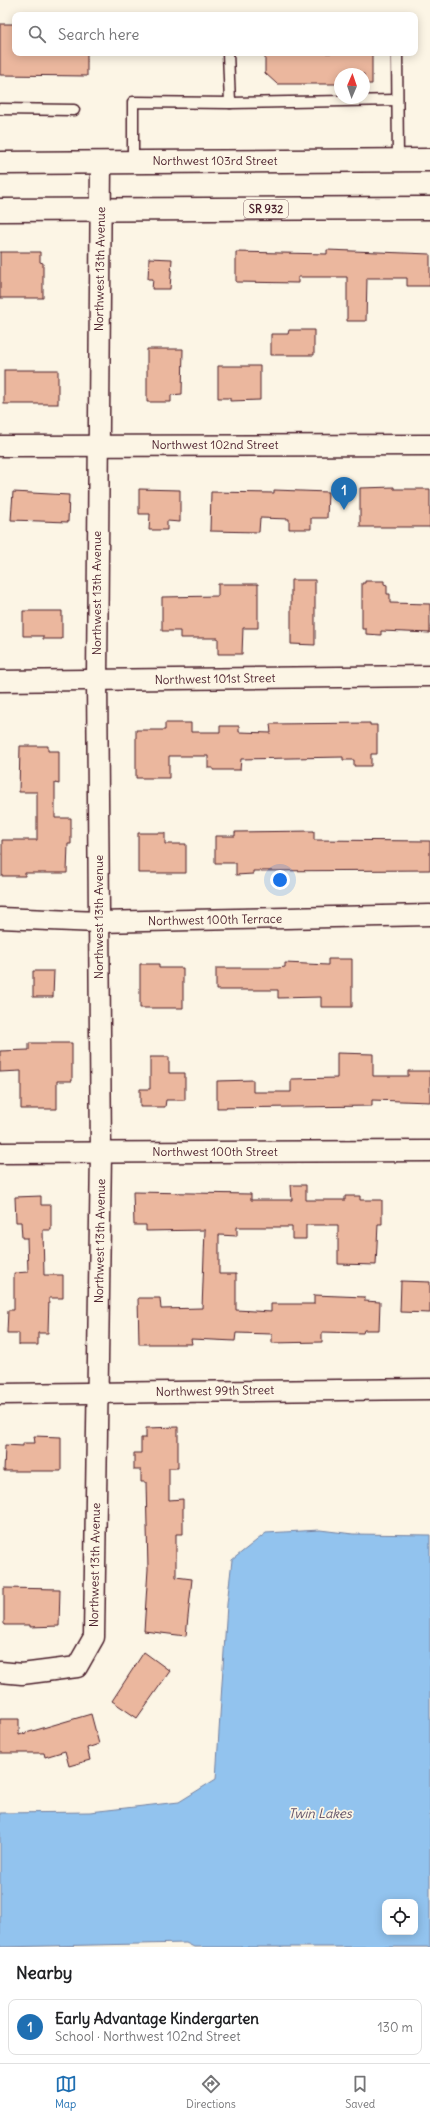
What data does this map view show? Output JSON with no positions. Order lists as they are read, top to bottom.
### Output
{
  "streets": {
    "main road": ["Northwest 103rd Street", "SR 932"],
    "street": [
      "Northwest 13th Avenue",
      "Northwest 102nd Street",
      "Northwest 101st Street",
      "Northwest 100th Terrace",
      "Northwest 100th Street",
      "Northwest 99th Street"
    ]
  },
  "crossings": [
    ["Northwest 103rd Street", "Northwest 13th Avenue"],
    ["SR 932", "Northwest 13th Avenue"],
    ["Northwest 13th Avenue", "Northwest 102nd Street"],
    ["Northwest 13th Avenue", "Northwest 101st Street"],
    ["Northwest 13th Avenue", "Northwest 100th Terrace"],
    ["Northwest 13th Avenue", "Northwest 100th Street"],
    ["Northwest 13th Avenue", "Northwest 99th Street"]
  ],
  "water": ["Twin Lakes"],
  "north": "top",
  "page": {
    "search": "Search here",
    "pins": "1",
    "heading": "Nearby",
    "list": [
      {
        "mark": "1",
        "name": "Early Advantage Kindergarten",
        "note": "School · Northwest 102nd Street",
        "value": "130 m"
      }
    ],
    "nav": ["Map", "Directions", "Saved"]
  }
}
